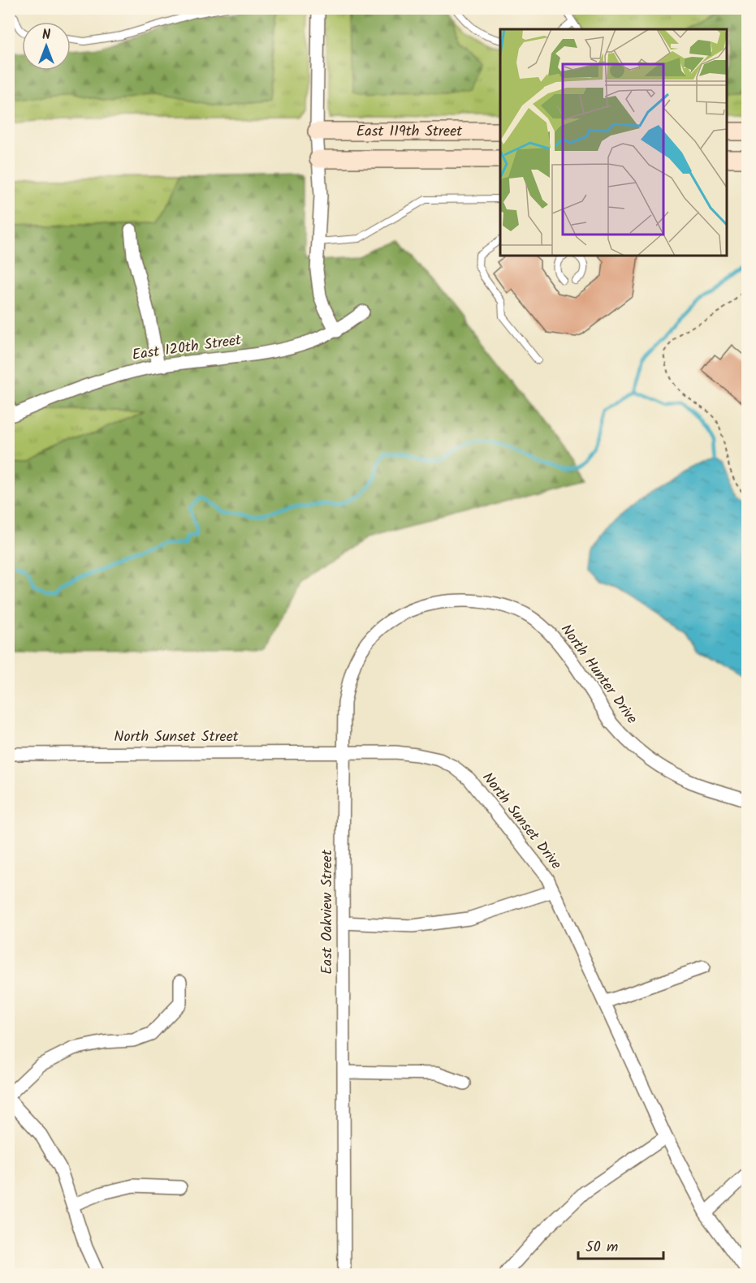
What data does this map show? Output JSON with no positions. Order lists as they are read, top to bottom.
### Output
{
  "streets": {
    "main road": ["East 119th Street"],
    "street": [
      "East 120th Street",
      "North Hunter Drive",
      "North Sunset Street",
      "North Sunset Drive",
      "East Oakview Street"
    ]
  },
  "crossings": [
    ["North Hunter Drive", "North Sunset Street"],
    ["North Hunter Drive", "North Sunset Drive"],
    ["North Hunter Drive", "East Oakview Street"],
    ["North Sunset Street", "North Sunset Drive"],
    ["North Sunset Street", "East Oakview Street"],
    ["North Sunset Drive", "East Oakview Street"]
  ],
  "scale_bar": "50 m",
  "north": "top"
}
